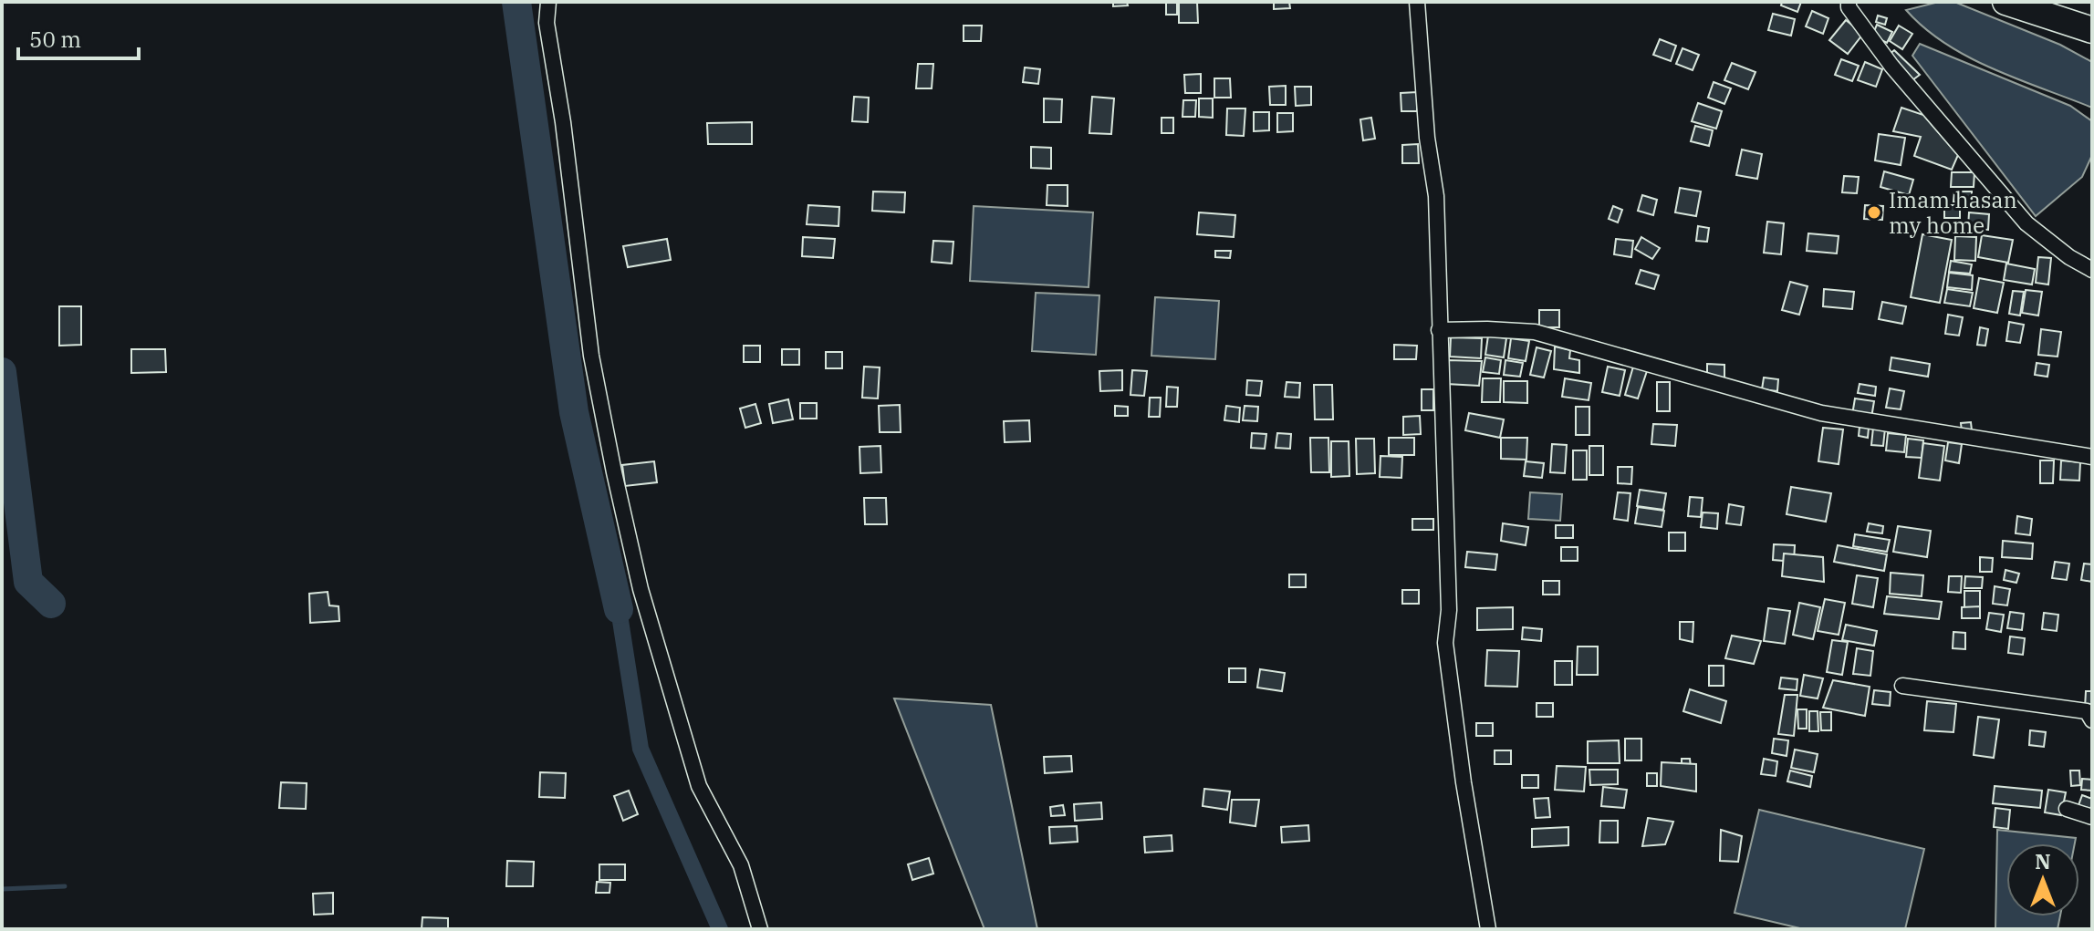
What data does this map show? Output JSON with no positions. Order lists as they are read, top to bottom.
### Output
{
  "places": ["Imam hasan my home"],
  "scale_bar": "50 m",
  "north": "top"
}
